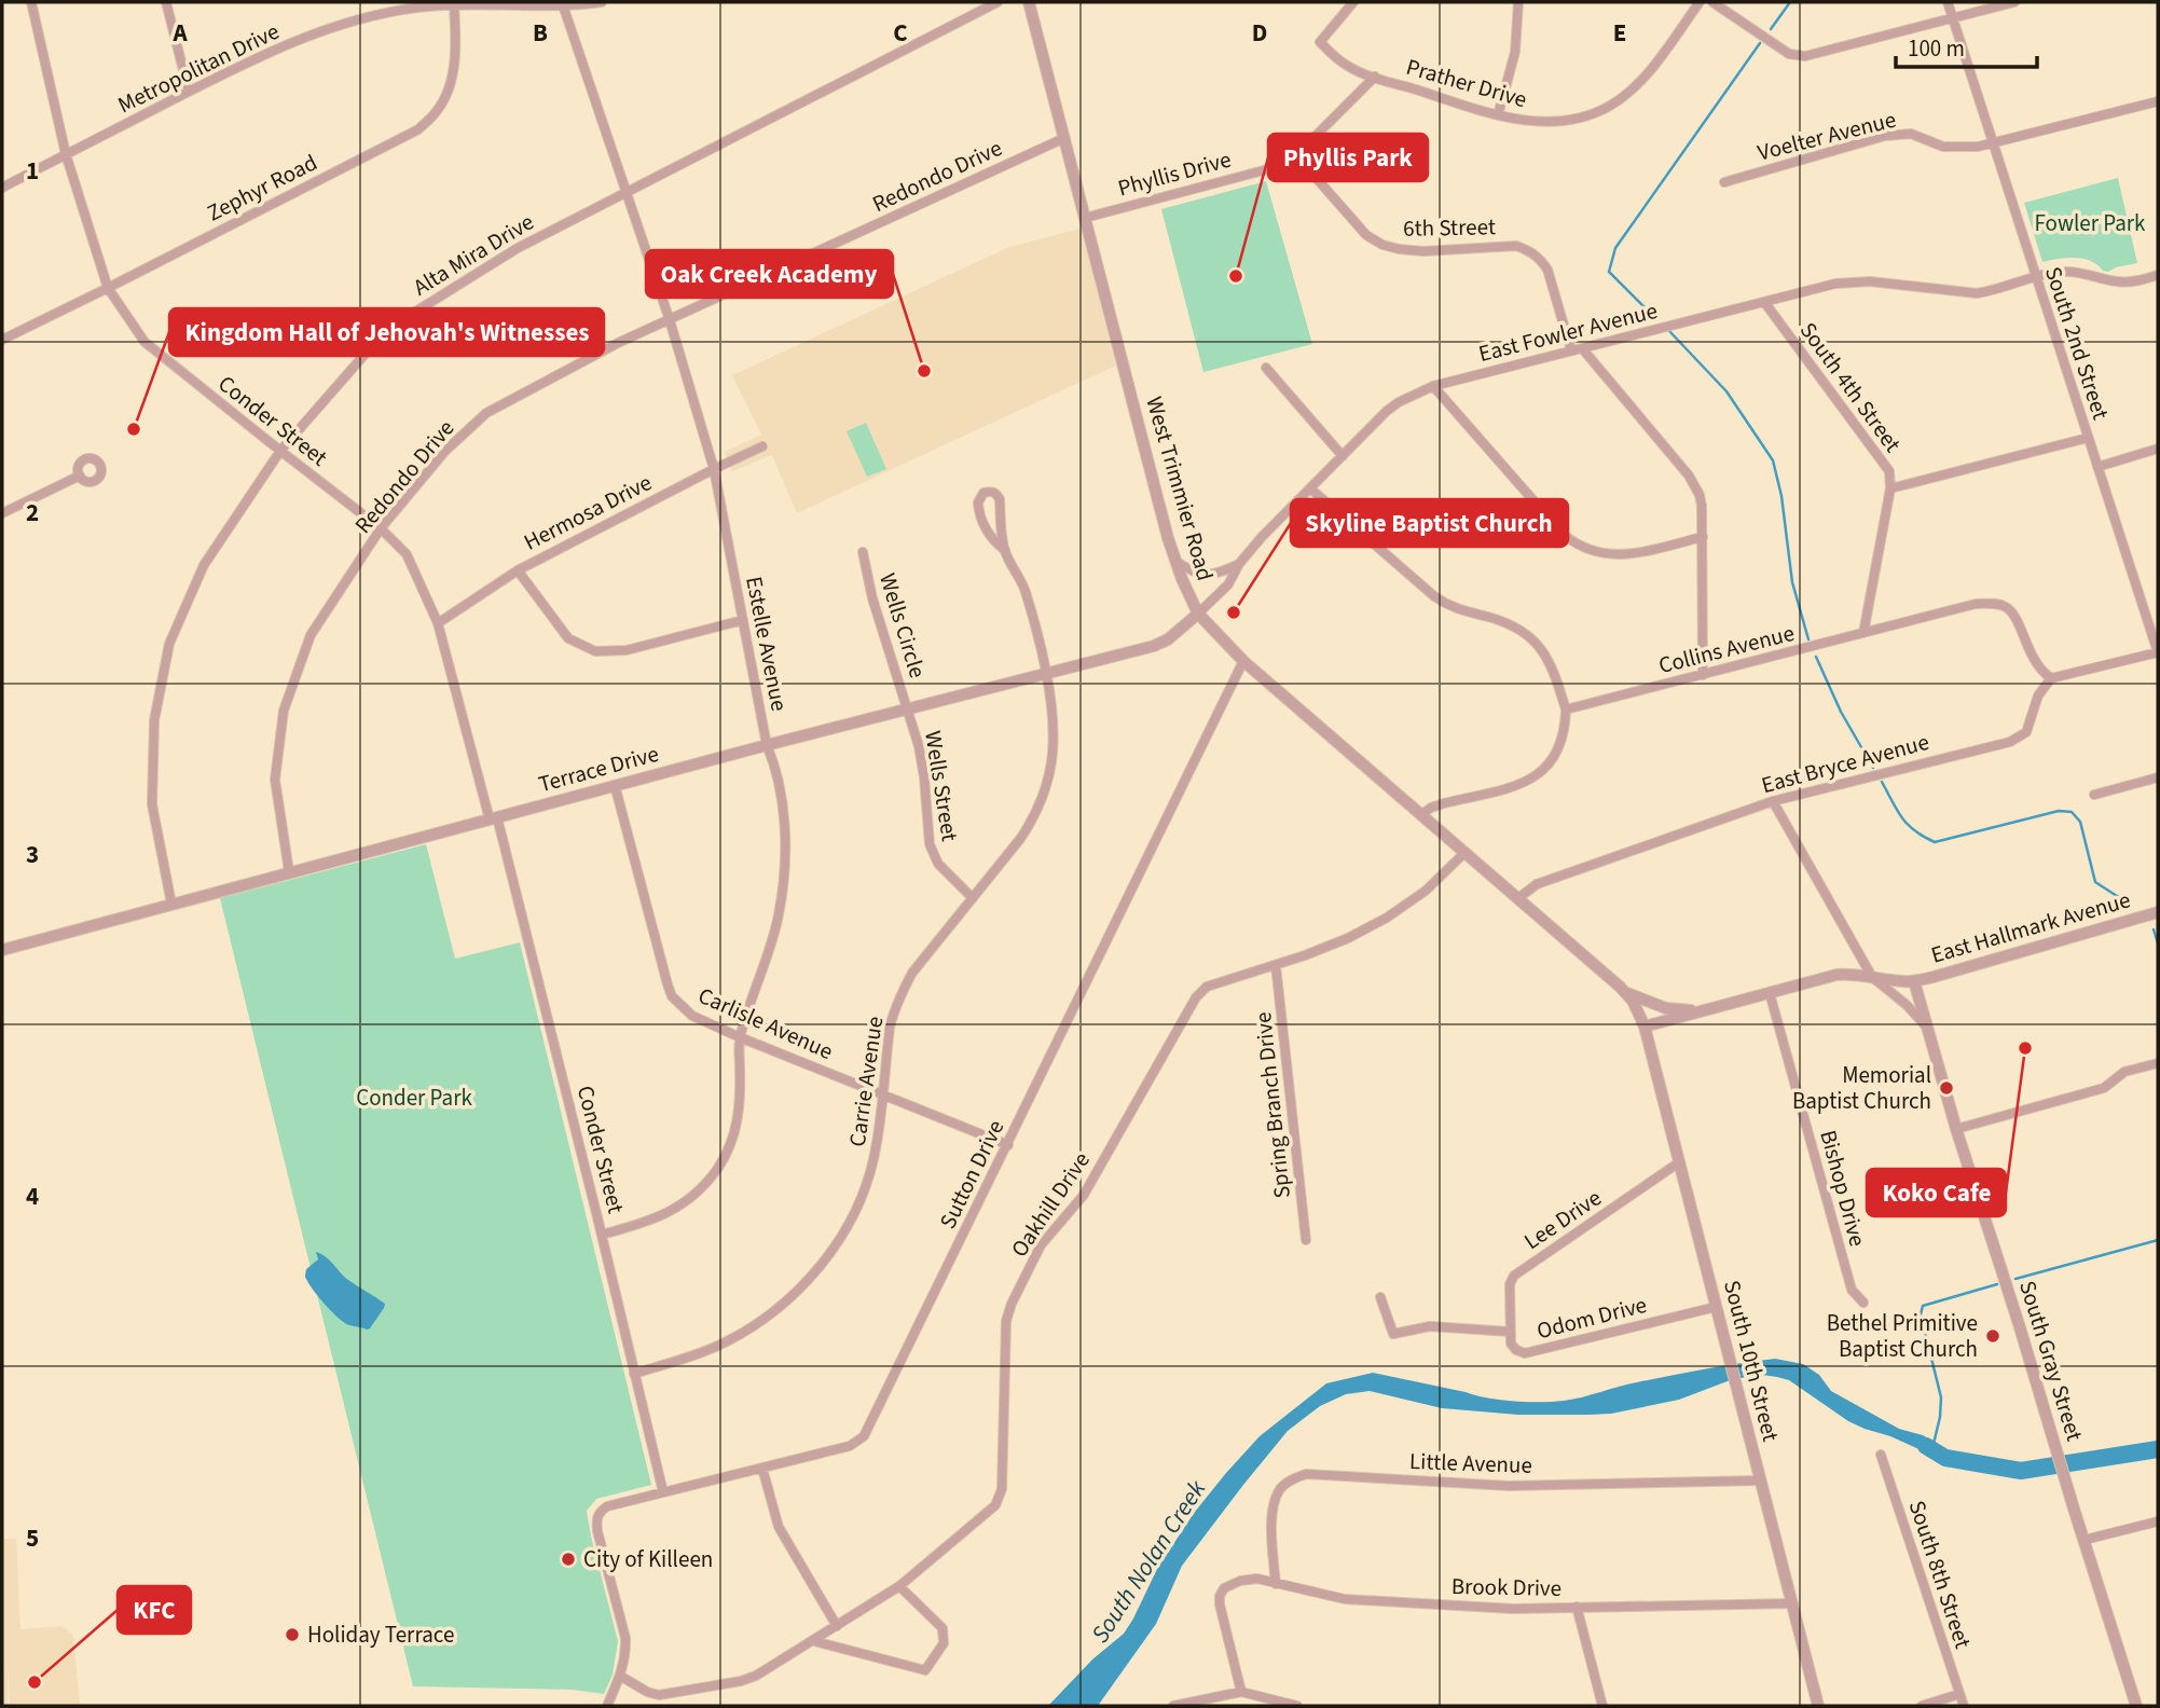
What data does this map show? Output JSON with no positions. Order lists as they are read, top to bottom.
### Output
{
  "streets": {
    "street": [
      "Metropolitan Drive",
      "Prather Drive",
      "Voelter Avenue",
      "Phyllis Drive",
      "Redondo Drive",
      "Zephyr Road",
      "6th Street",
      "Alta Mira Drive",
      "East Fowler Avenue",
      "South 2nd Street",
      "South 4th Street",
      "Conder Street",
      "West Trimmier Road",
      "Hermosa Drive",
      "Wells Circle",
      "Estelle Avenue",
      "Collins Avenue",
      "East Bryce Avenue",
      "Terrace Drive",
      "Wells Street",
      "East Hallmark Avenue",
      "Carlisle Avenue",
      "Carrie Avenue",
      "Spring Branch Drive",
      "Sutton Drive",
      "Bishop Drive",
      "Oakhill Drive",
      "Lee Drive",
      "Odom Drive",
      "South 10th Street",
      "South Gray Street",
      "Little Avenue",
      "South 8th Street",
      "Brook Drive"
    ]
  },
  "crossings": [
    ["Metropolitan Drive", "Zephyr Road"],
    ["Metropolitan Drive", "Conder Street"],
    ["Metropolitan Drive", "Estelle Avenue"],
    ["Prather Drive", "Phyllis Drive"],
    ["Voelter Avenue", "South 2nd Street"],
    ["Phyllis Drive", "6th Street"],
    ["Phyllis Drive", "West Trimmier Road"],
    ["Redondo Drive", "Conder Street"],
    ["Redondo Drive", "West Trimmier Road"],
    ["Redondo Drive", "Estelle Avenue"],
    ["Redondo Drive", "Terrace Drive"],
    ["Zephyr Road", "Conder Street"],
    ["6th Street", "East Fowler Avenue"],
    ["Alta Mira Drive", "Conder Street"],
    ["Alta Mira Drive", "Estelle Avenue"],
    ["Alta Mira Drive", "Terrace Drive"],
    ["East Fowler Avenue", "South 2nd Street"],
    ["East Fowler Avenue", "South 4th Street"],
    ["East Fowler Avenue", "West Trimmier Road"],
    ["East Fowler Avenue", "Terrace Drive"],
    ["South 4th Street", "Collins Avenue"],
    ["Conder Street", "Hermosa Drive"],
    ["Conder Street", "Estelle Avenue"],
    ["Conder Street", "Terrace Drive"],
    ["Conder Street", "Carrie Avenue"],
    ["Conder Street", "Sutton Drive"],
    ["West Trimmier Road", "East Bryce Avenue"],
    ["West Trimmier Road", "Terrace Drive"],
    ["West Trimmier Road", "Sutton Drive"],
    ["West Trimmier Road", "Oakhill Drive"],
    ["West Trimmier Road", "South 10th Street"],
    ["Hermosa Drive", "Estelle Avenue"],
    ["Wells Circle", "Terrace Drive"],
    ["Wells Circle", "Wells Street"],
    ["Estelle Avenue", "Terrace Drive"],
    ["Estelle Avenue", "Carlisle Avenue"],
    ["Collins Avenue", "East Bryce Avenue"],
    ["East Bryce Avenue", "South Gray Street"],
    ["Terrace Drive", "Wells Street"],
    ["Terrace Drive", "Carlisle Avenue"],
    ["Terrace Drive", "Carrie Avenue"],
    ["Wells Street", "Carrie Avenue"],
    ["East Hallmark Avenue", "South Gray Street"],
    ["Carlisle Avenue", "Carrie Avenue"],
    ["Carlisle Avenue", "Sutton Drive"],
    ["Spring Branch Drive", "Oakhill Drive"],
    ["Sutton Drive", "Oakhill Drive"],
    ["Lee Drive", "Odom Drive"],
    ["Lee Drive", "South 10th Street"],
    ["Odom Drive", "South 10th Street"],
    ["South 10th Street", "Little Avenue"],
    ["South 10th Street", "Brook Drive"],
    ["Little Avenue", "Brook Drive"]
  ],
  "water": ["South Nolan Creek"],
  "parks": ["Fowler Park", "Conder Park"],
  "places": [
    "Phyllis Park",
    "Oak Creek Academy",
    "Kingdom Hall of Jehovah's Witnesses",
    "Skyline Baptist Church",
    "Koko Cafe",
    "Memorial Baptist Church",
    "Bethel Primitive Baptist Church",
    "City of Killeen",
    "Holiday Terrace",
    "KFC"
  ],
  "scale_bar": "100 m",
  "grid": {
    "columns": [
      "A",
      "B",
      "C",
      "D",
      "E"
    ],
    "rows": [
      "1",
      "2",
      "3",
      "4",
      "5"
    ]
  }
}
